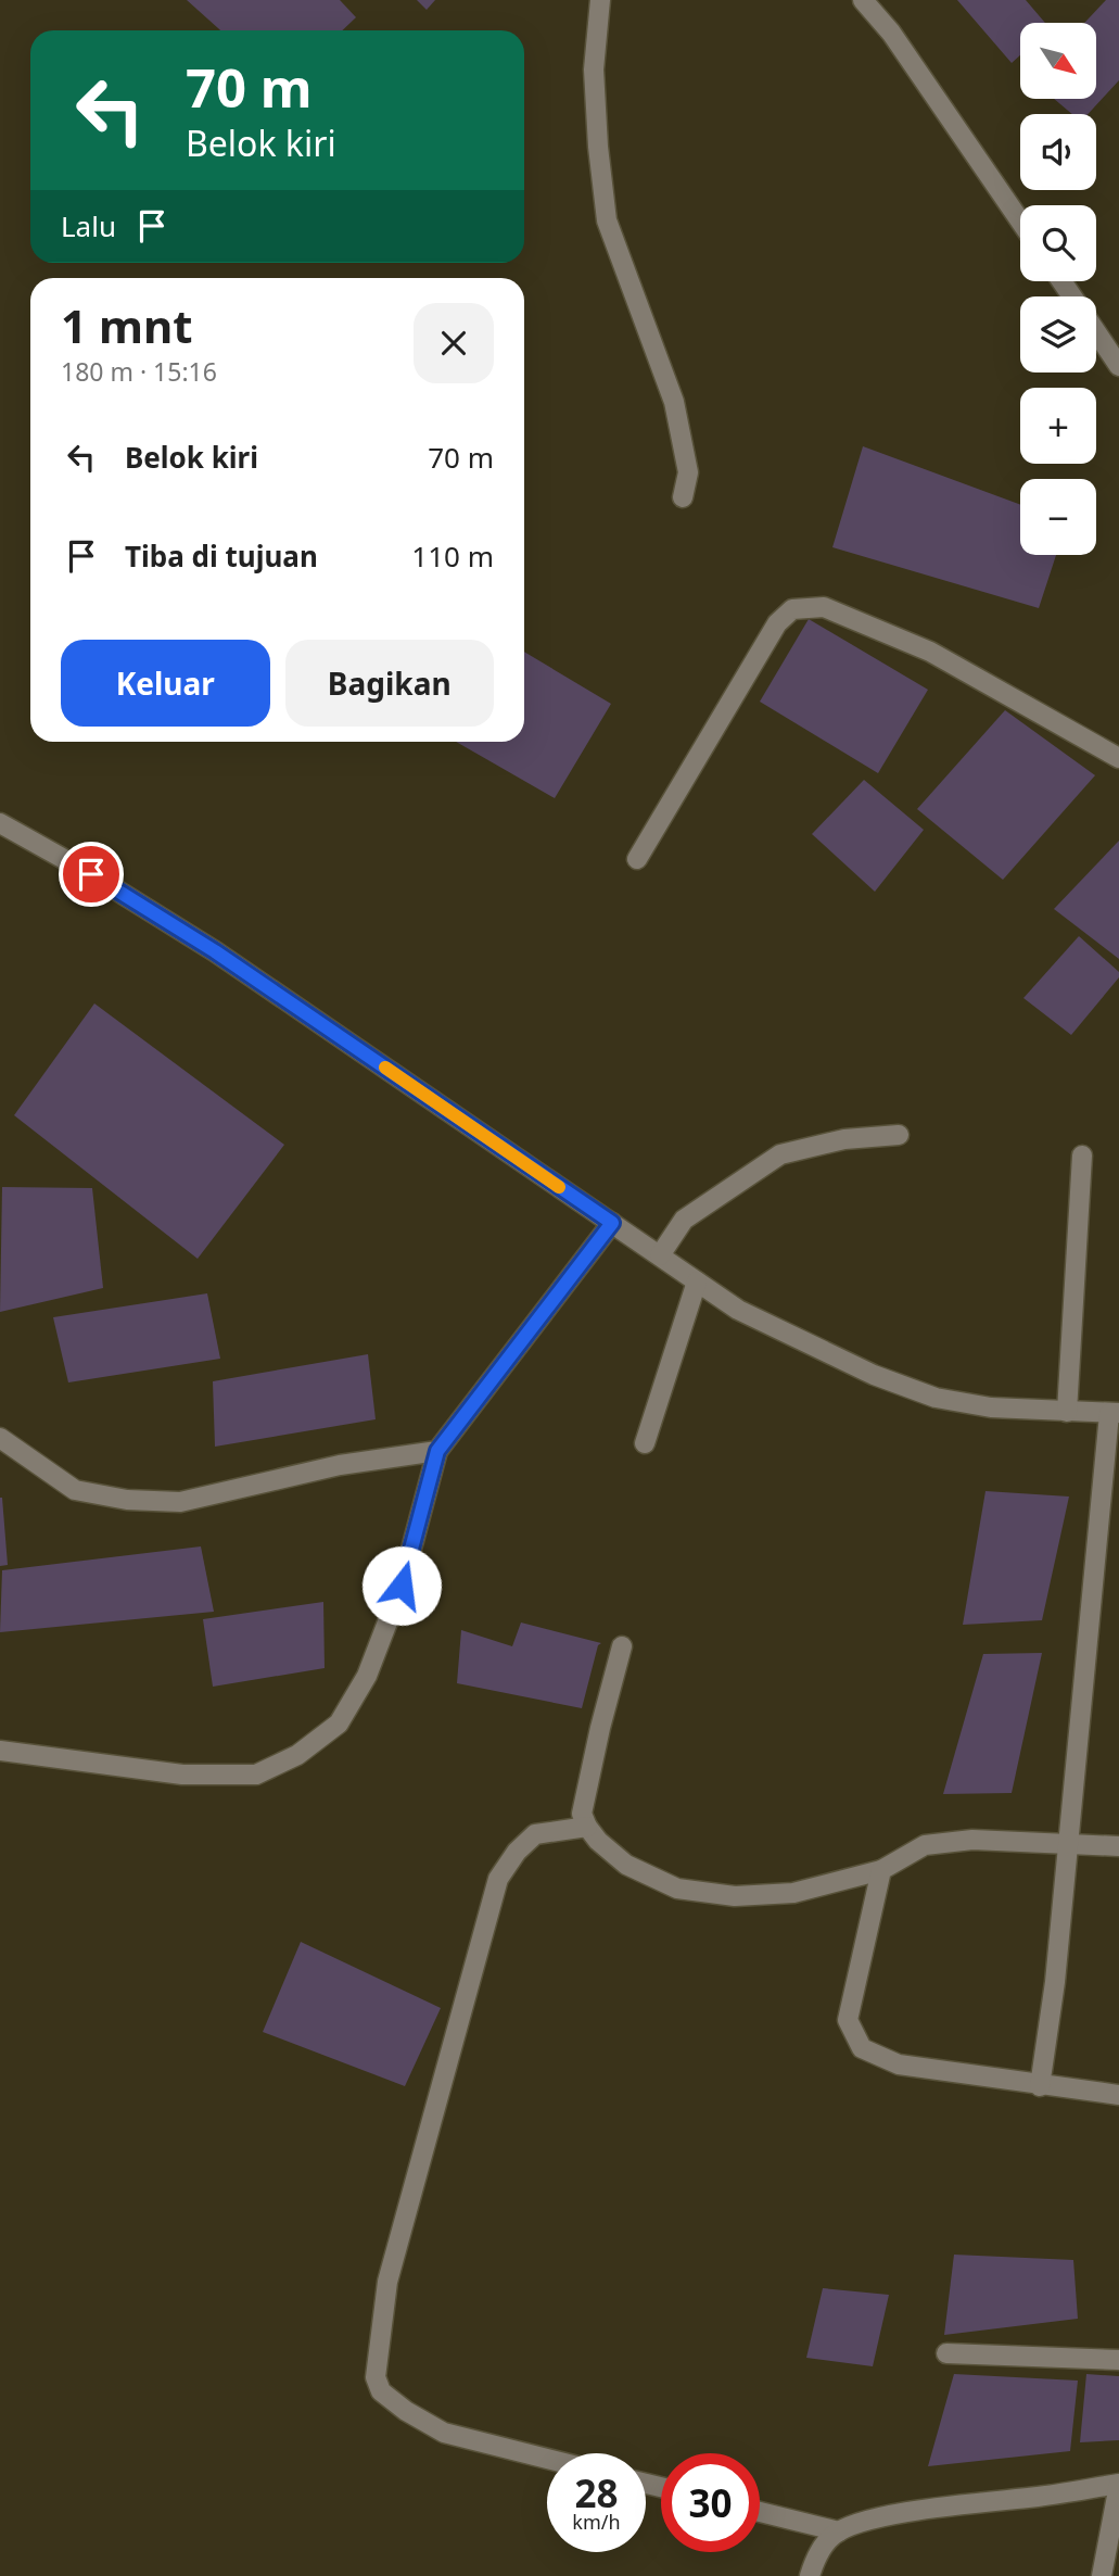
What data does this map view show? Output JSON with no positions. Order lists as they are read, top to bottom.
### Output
{
  "north": "bottom right",
  "page": {
    "map_buttons": ["+", "−"],
    "turn": ["70 m", "Belok kiri"],
    "then": "Lalu",
    "heading": ["1 mnt", "180 m · 15:16"],
    "list": [
      {
        "name": "Belok kiri",
        "value": "70 m"
      },
      {
        "name": "Tiba di tujuan",
        "value": "110 m"
      }
    ],
    "buttons": ["Keluar", "Bagikan"],
    "speed": "28 km/h",
    "limit": "30"
  }
}
